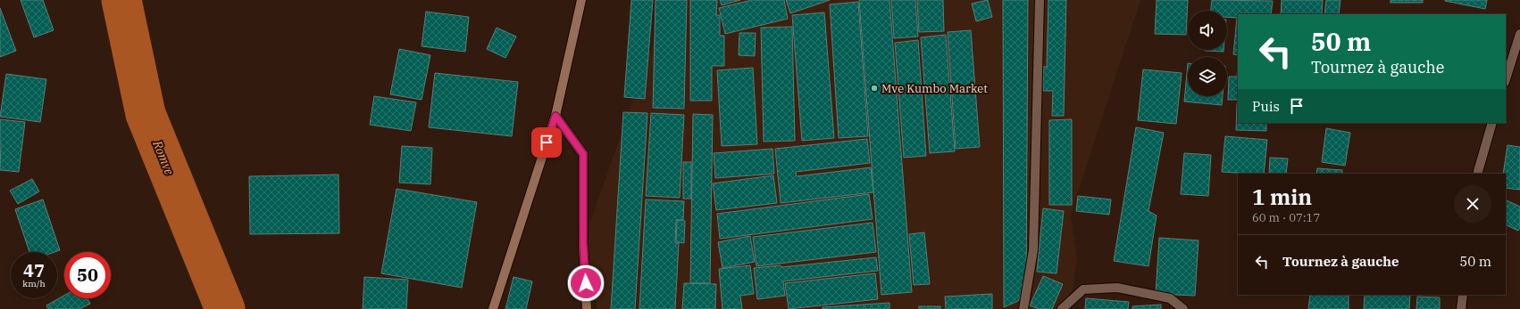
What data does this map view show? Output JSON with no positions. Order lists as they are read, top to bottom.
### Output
{
  "water": ["Romve"],
  "places": ["Mve Kumbo Market"],
  "page": {
    "turn": ["50 m", "Tournez à gauche"],
    "then": "Puis",
    "heading": ["1 min", "60 m · 07:17"],
    "list": [
      {
        "name": "Tournez à gauche",
        "value": "50 m"
      }
    ],
    "speed": "47 km/h",
    "limit": "50"
  }
}
